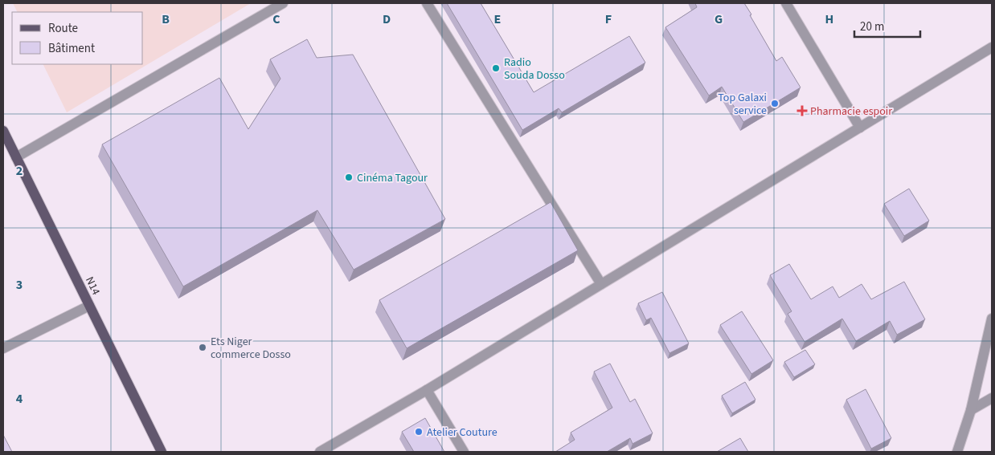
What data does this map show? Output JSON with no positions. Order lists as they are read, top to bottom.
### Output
{
  "streets": {
    "main road": ["N14"]
  },
  "places": {
    "other": [
      "Radio Souda Dosso",
      "Top Galaxi service",
      "Cinéma Tagour",
      "Ets Niger commerce Dosso",
      "Atelier Couture"
    ],
    "health": ["Pharmacie espoir"]
  },
  "legend": ["Route", "Bâtiment"],
  "scale_bar": "20 m",
  "grid": {
    "columns": [
      "B",
      "C",
      "D",
      "E",
      "F",
      "G",
      "H"
    ],
    "rows": ["2", "3", "4"]
  }
}
